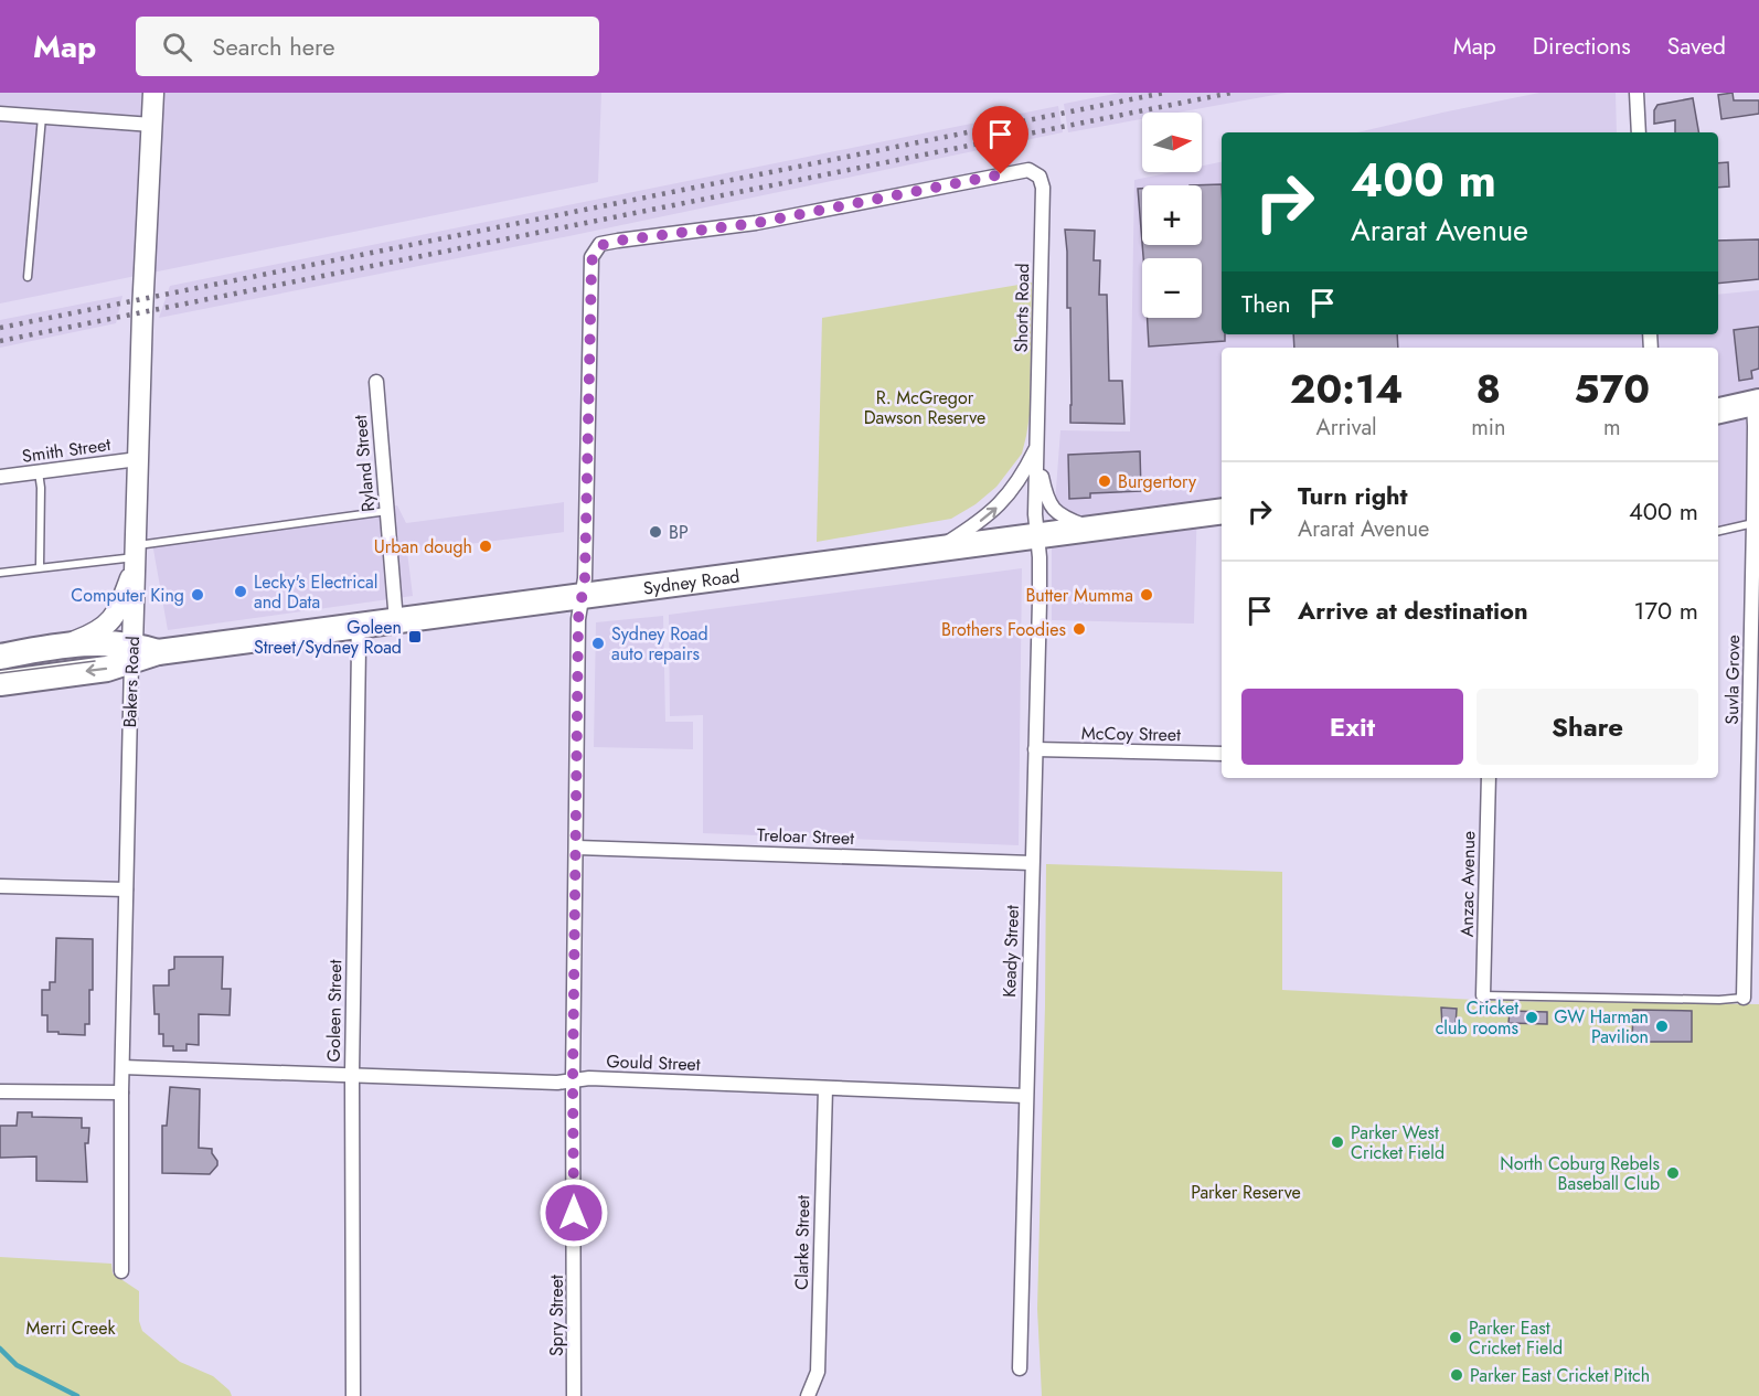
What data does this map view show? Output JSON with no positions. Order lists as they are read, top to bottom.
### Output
{
  "streets": {
    "highway": ["Sydney Road"],
    "street": [
      "Shorts Road",
      "Smith Street",
      "Ryland Street",
      "Suvla Grove",
      "Bakers Road",
      "McCoy Street",
      "Treloar Street",
      "Anzac Avenue",
      "Keady Street",
      "Goleen Street",
      "Gould Street",
      "Clarke Street",
      "Spry Street"
    ]
  },
  "crossings": [
    ["Shorts Road", "Sydney Road"],
    ["Shorts Road", "Keady Street"],
    ["Shorts Road", "Spry Street"],
    ["Smith Street", "Bakers Road"],
    ["Ryland Street", "Sydney Road"],
    ["Sydney Road", "Bakers Road"],
    ["Sydney Road", "Keady Street"],
    ["Sydney Road", "Goleen Street"],
    ["Sydney Road", "Spry Street"],
    ["Bakers Road", "Gould Street"],
    ["McCoy Street", "Keady Street"],
    ["Treloar Street", "Keady Street"],
    ["Treloar Street", "Spry Street"],
    ["Keady Street", "Gould Street"],
    ["Goleen Street", "Gould Street"],
    ["Gould Street", "Clarke Street"],
    ["Gould Street", "Spry Street"]
  ],
  "parks": ["R. McGregor Dawson Reserve", "Parker Reserve", "Merri Creek"],
  "places": {
    "other": [
      "Burgertory",
      "BP",
      "Urban dough",
      "Lecky's Electrical and Data",
      "Computer King",
      "Butter Mumma",
      "Brothers Foodies",
      "Sydney Road auto repairs",
      "Cricket club rooms",
      "GW Harman Pavilion",
      "Parker West Cricket Field",
      "North Coburg Rebels Baseball Club",
      "Parker East Cricket Field",
      "Parker East Cricket Pitch"
    ],
    "transit": ["Goleen Street/Sydney Road"]
  },
  "north": "right",
  "page": {
    "header": "Map",
    "search": "Search here",
    "nav": ["Map", "Directions", "Saved"],
    "map_buttons": ["+", "−"],
    "turn": ["400 m", "Ararat Avenue"],
    "then": "Then",
    "eta": [
      "20:14",
      "Arrival",
      "8",
      "min",
      "570",
      "m"
    ],
    "list": [
      {
        "name": "Turn right",
        "note": "Ararat Avenue",
        "value": "400 m"
      },
      {
        "name": "Arrive at destination",
        "value": "170 m"
      }
    ],
    "buttons": ["Exit", "Share"]
  }
}
